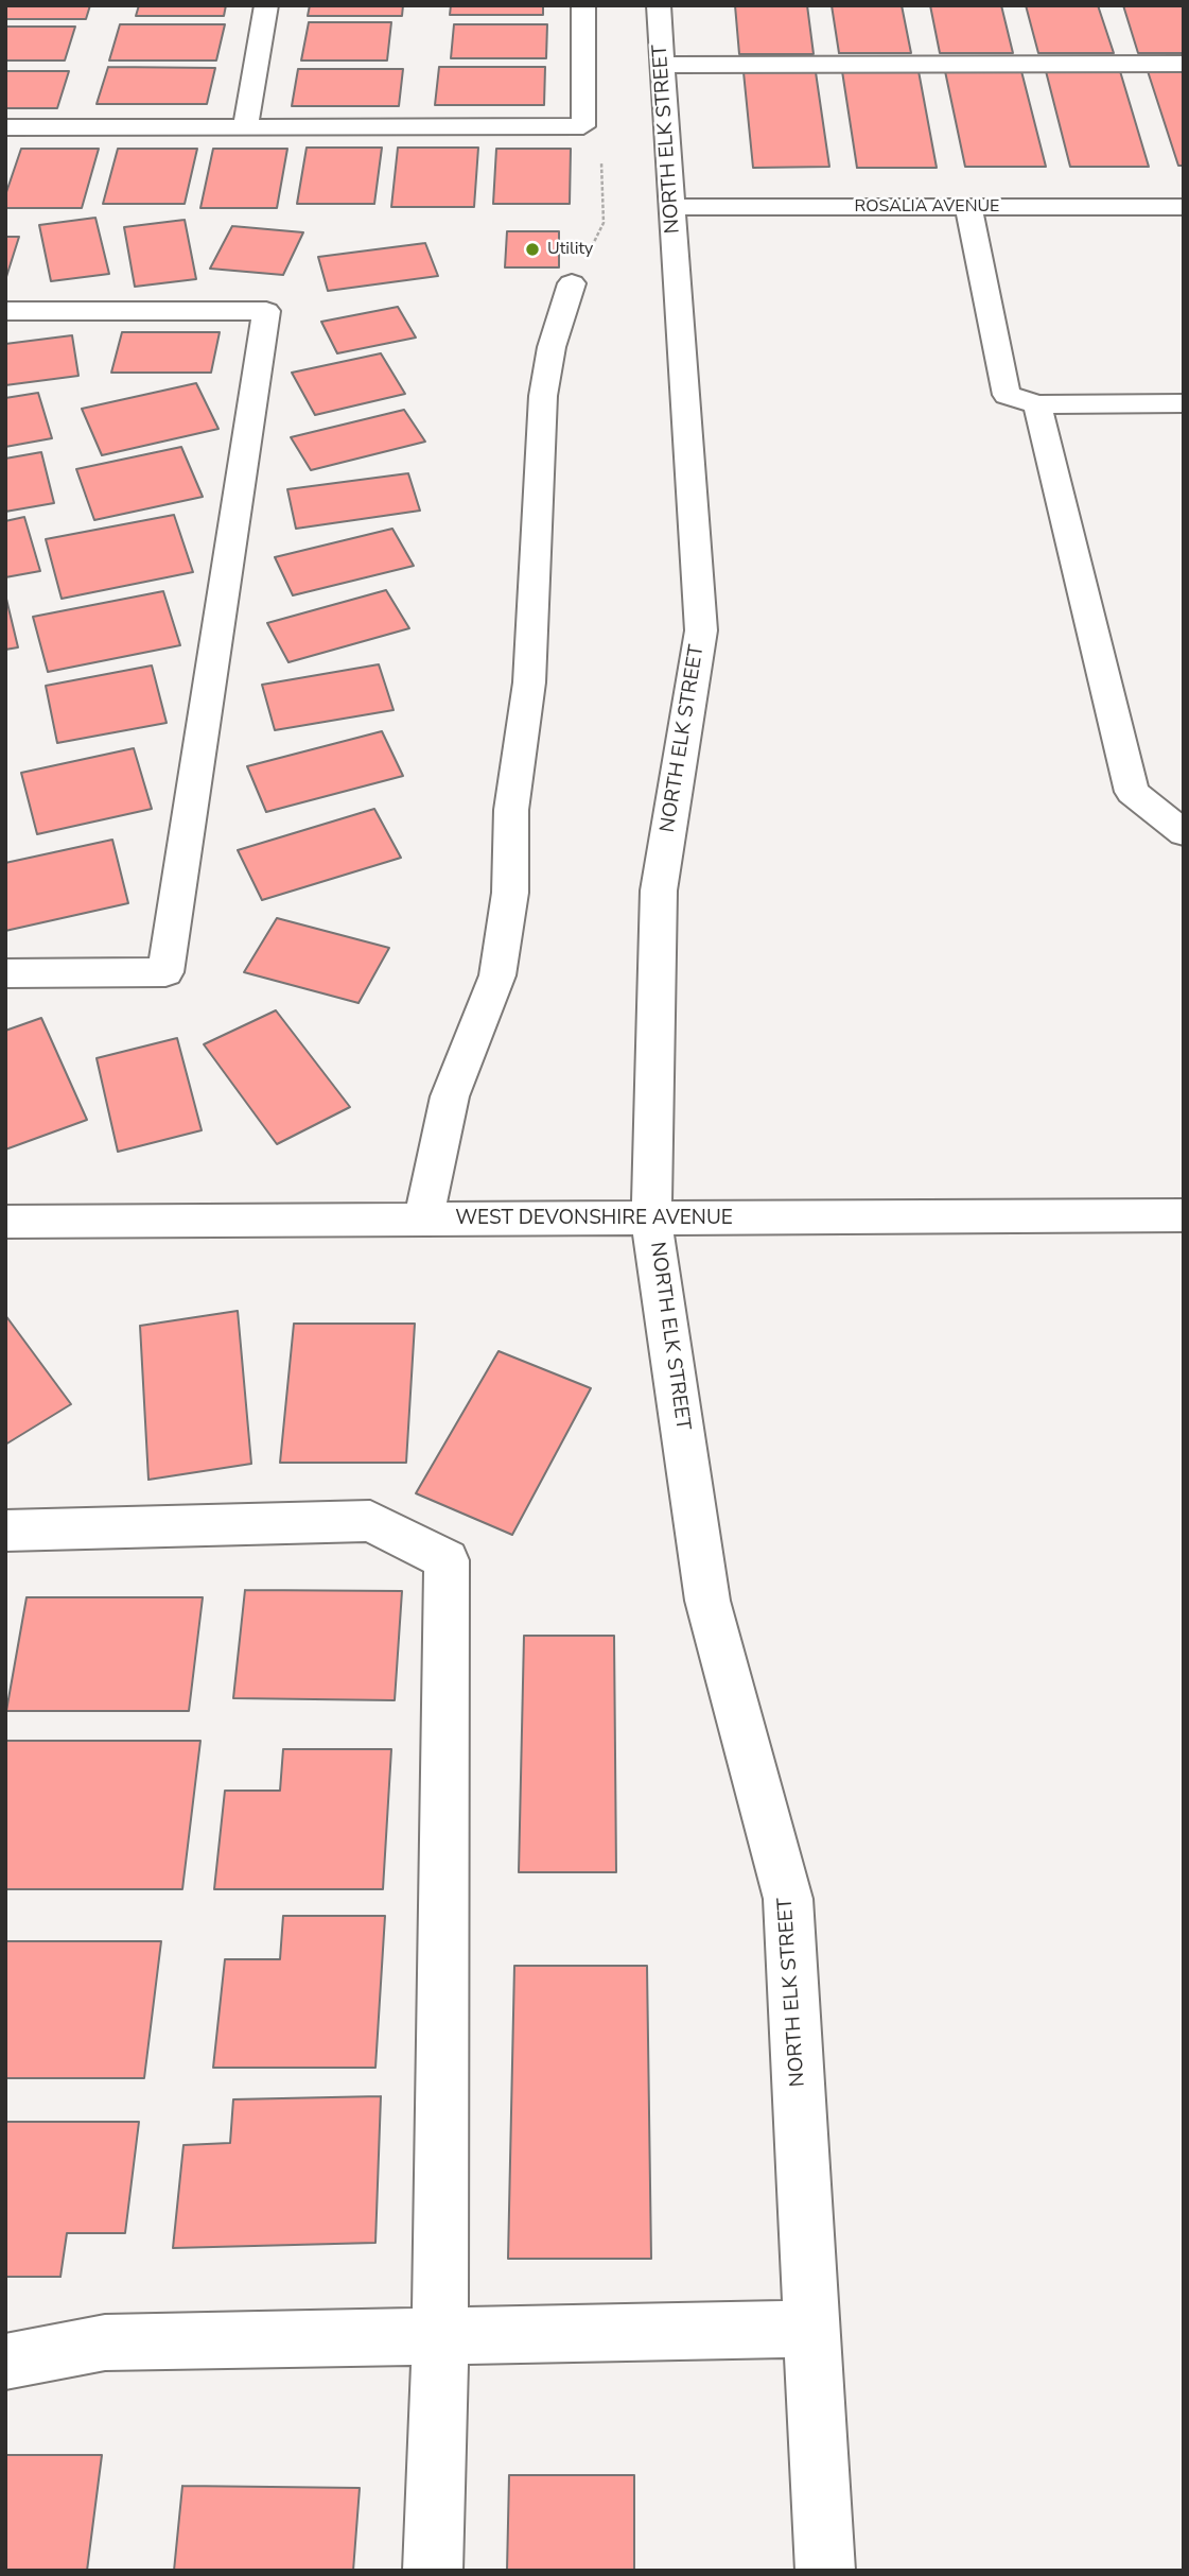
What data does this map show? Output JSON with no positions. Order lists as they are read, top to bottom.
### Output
{
  "streets": {
    "street": ["NORTH ELK STREET", "ROSALIA AVENUE", "WEST DEVONSHIRE AVENUE"]
  },
  "crossings": [
    ["NORTH ELK STREET", "ROSALIA AVENUE"],
    ["NORTH ELK STREET", "WEST DEVONSHIRE AVENUE"]
  ],
  "places": ["Utility"]
}
